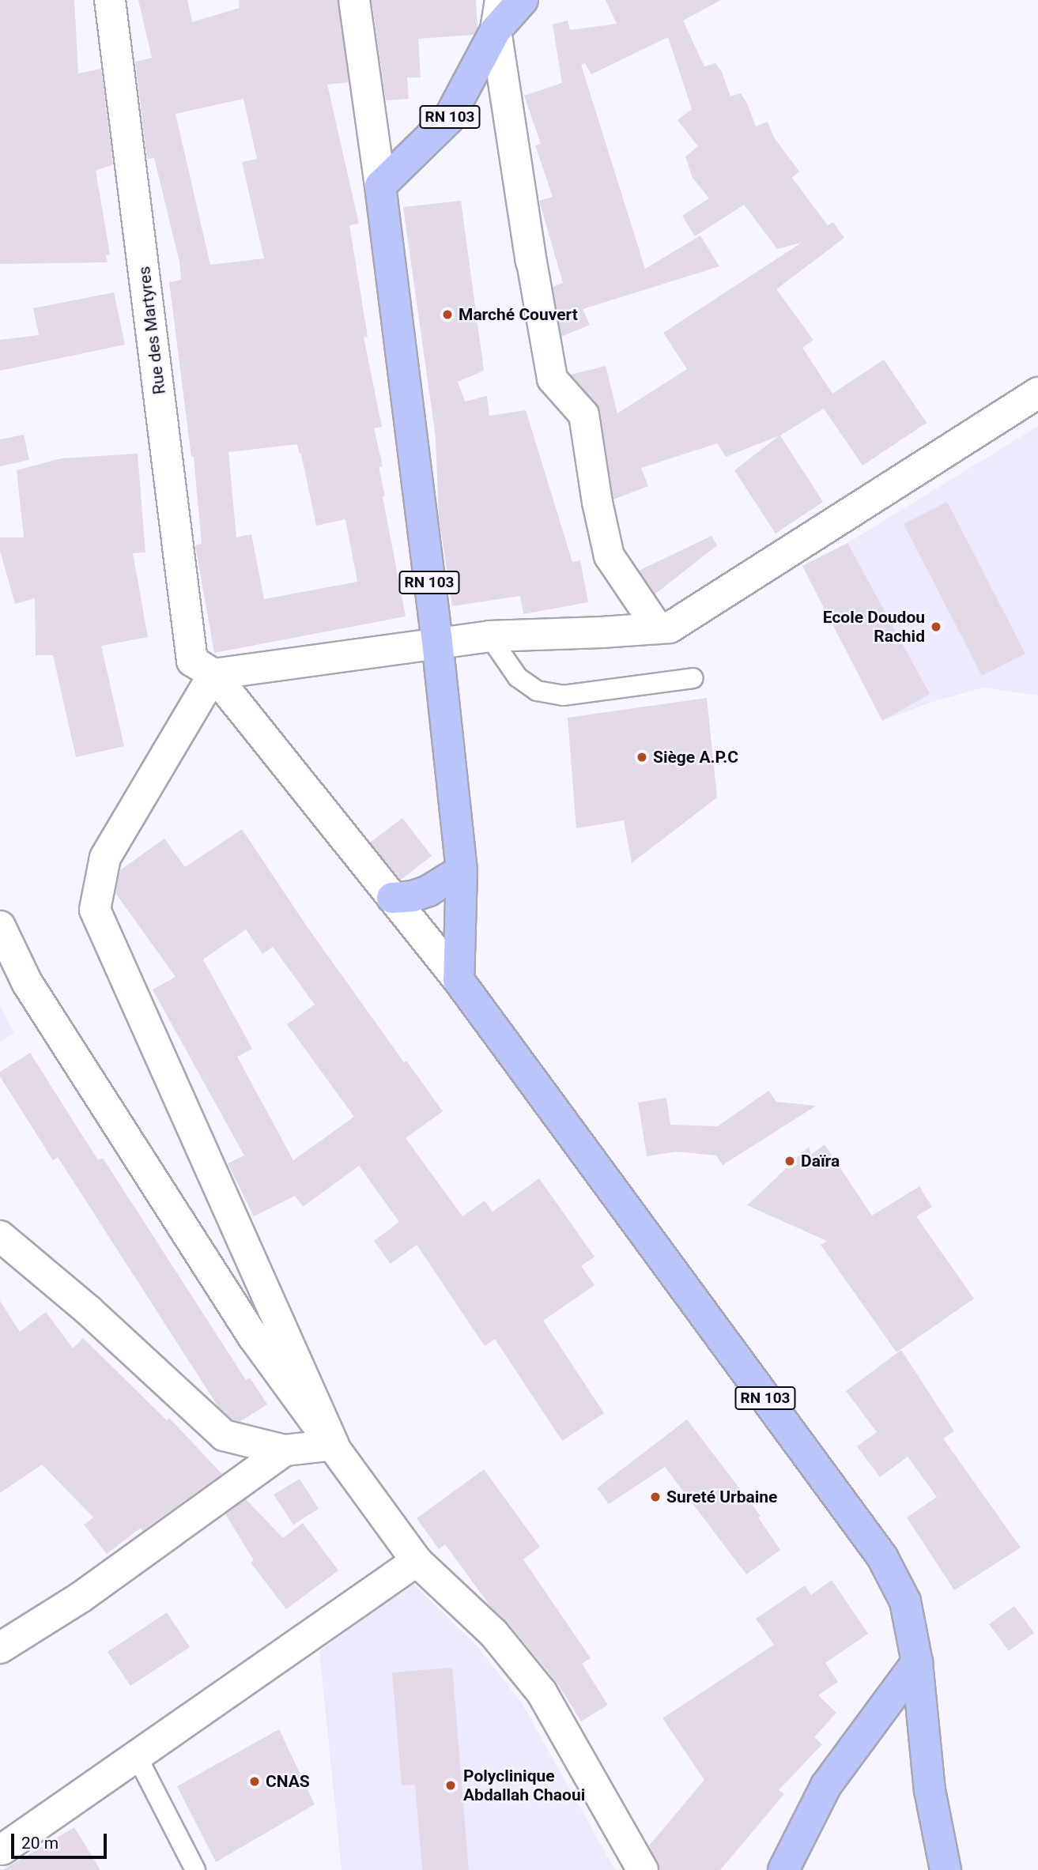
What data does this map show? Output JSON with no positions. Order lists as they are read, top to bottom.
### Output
{
  "streets": {
    "main road": ["RN 103"],
    "street": ["Rue des Martyres"]
  },
  "places": [
    "Marché Couvert",
    "Ecole Doudou Rachid",
    "Siège A.P.C",
    "Daïra",
    "Sureté Urbaine",
    "CNAS",
    "Polyclinique Abdallah Chaoui"
  ],
  "scale_bar": "20 m"
}
